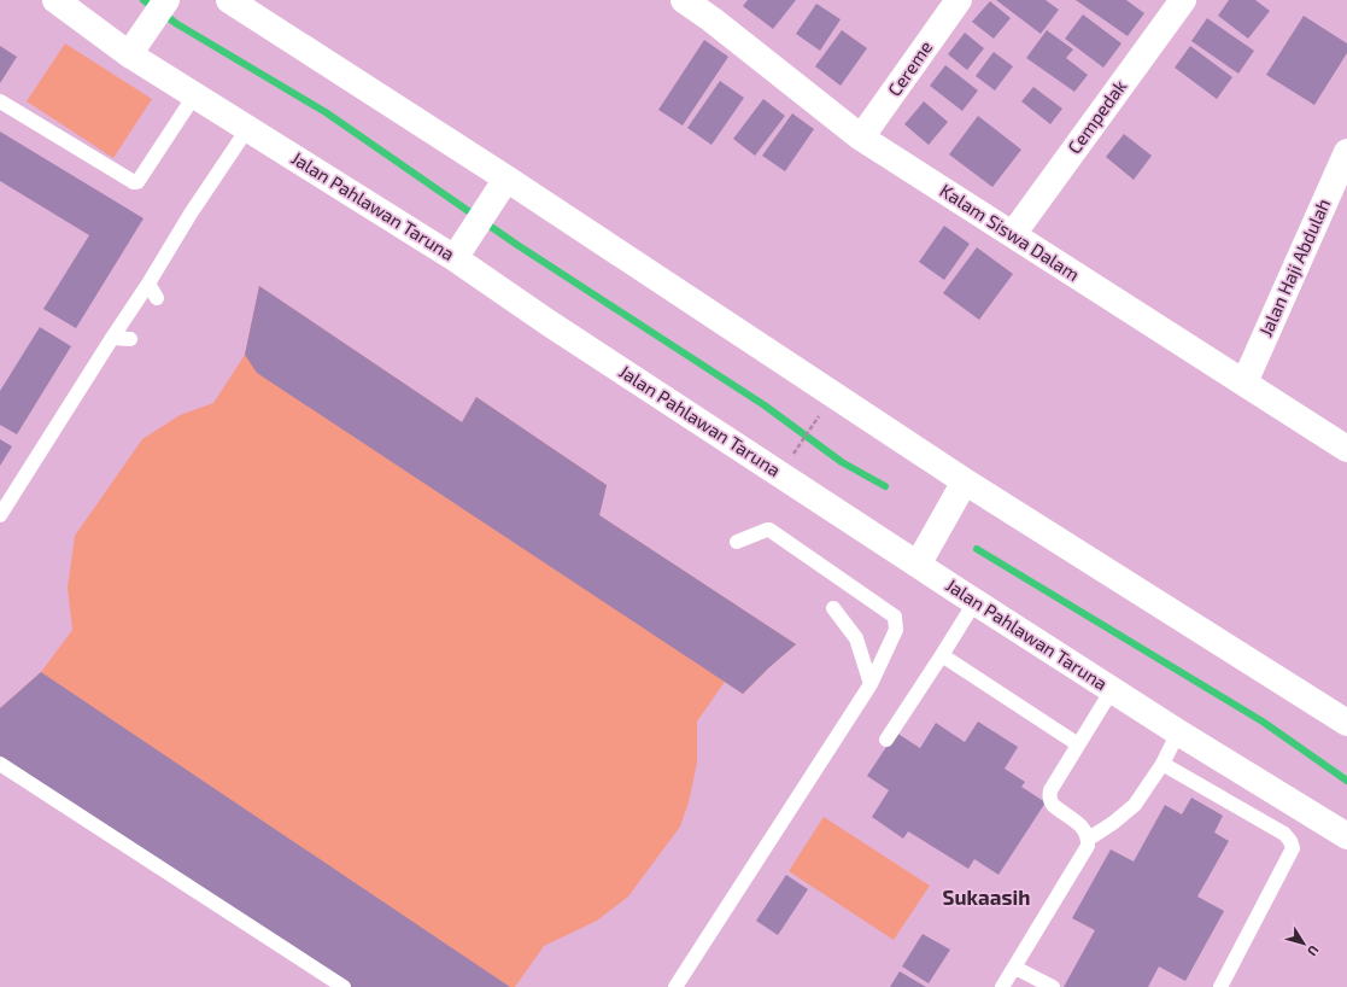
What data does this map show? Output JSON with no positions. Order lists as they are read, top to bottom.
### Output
{
  "streets": {
    "main road": [
      "Cereme",
      "Cempedak",
      "Jalan Pahlawan Taruna",
      "Kalam Siswa Dalam",
      "Jalan Haji Abdulah"
    ]
  },
  "crossings": [
    ["Cereme", "Kalam Siswa Dalam"],
    ["Cempedak", "Kalam Siswa Dalam"],
    ["Kalam Siswa Dalam", "Jalan Haji Abdulah"]
  ],
  "districts": ["Sukaasih"],
  "north": "bottom right"
}
